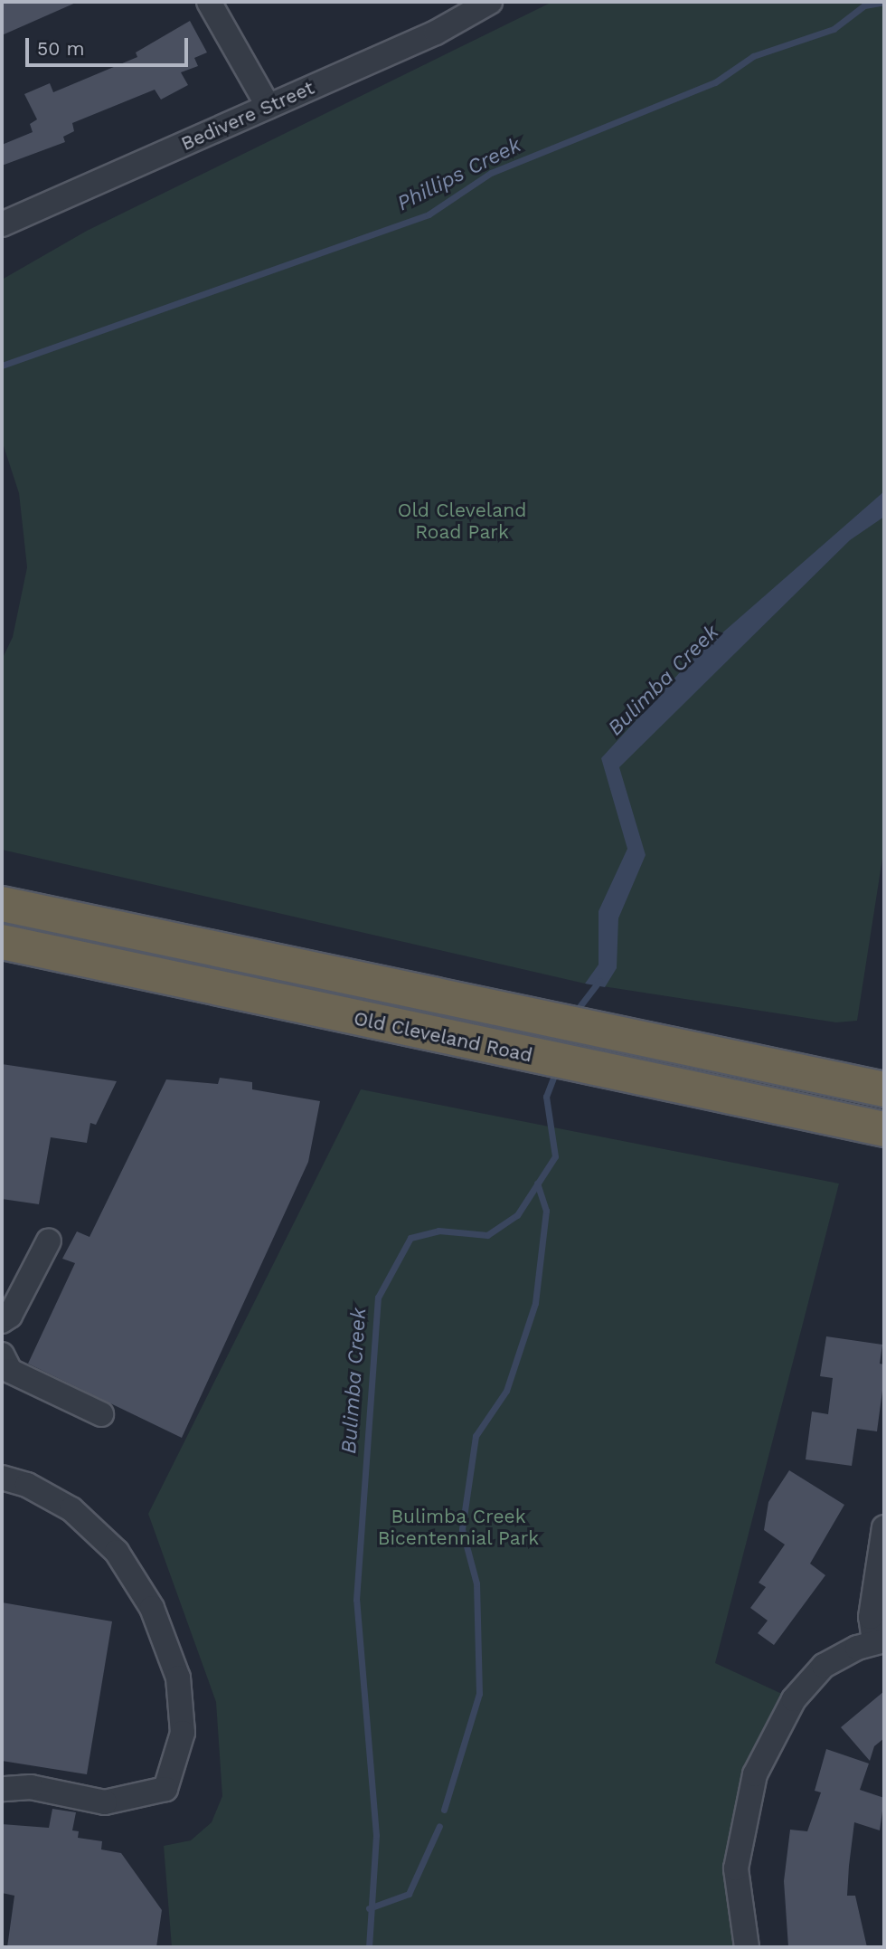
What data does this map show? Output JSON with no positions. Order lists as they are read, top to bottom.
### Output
{
  "streets": {
    "highway": ["Old Cleveland Road"],
    "street": ["Bedivere Street"]
  },
  "water": ["Phillips Creek", "Bulimba Creek"],
  "parks": ["Old Cleveland Road Park", "Bulimba Creek Bicentennial Park"],
  "scale_bar": "50 m"
}
